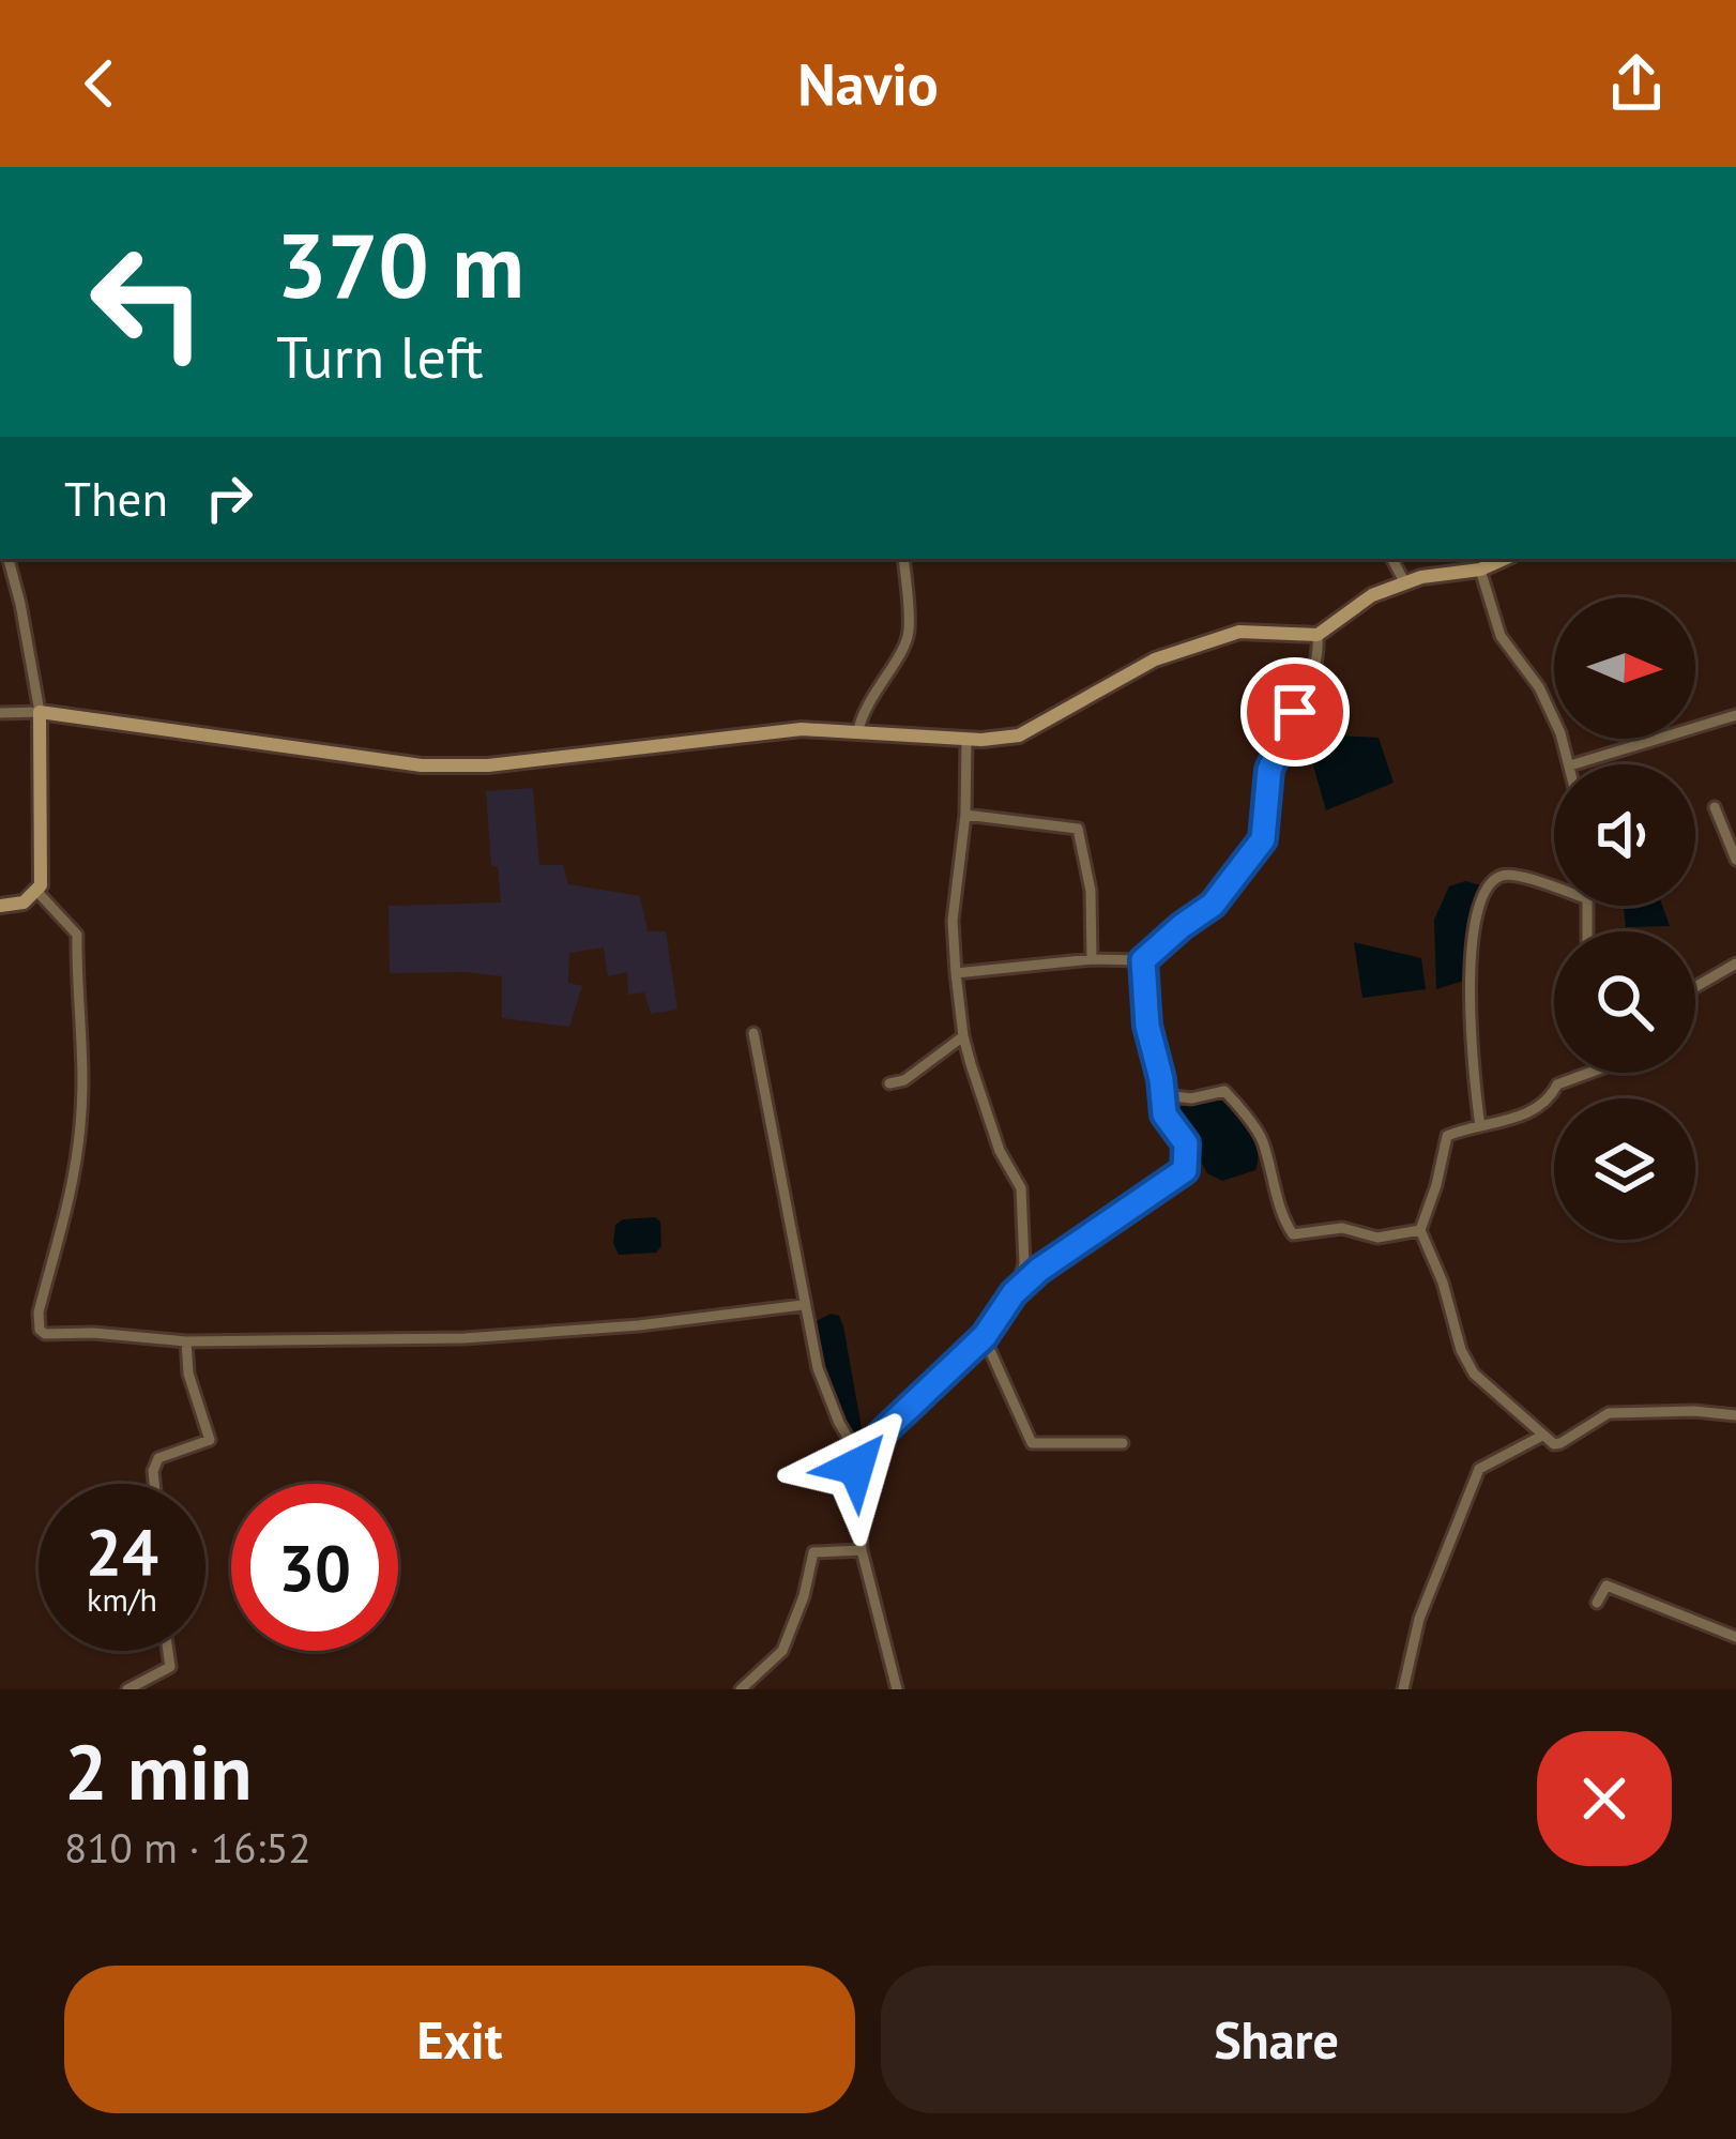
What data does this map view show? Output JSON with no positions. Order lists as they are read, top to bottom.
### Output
{
  "north": "right",
  "page": {
    "header": "Navio",
    "turn": ["370 m", "Turn left"],
    "then": "Then",
    "speed": "24 km/h",
    "limit": "30",
    "heading": ["2 min", "810 m · 16:52"],
    "buttons": ["Exit", "Share"]
  }
}
